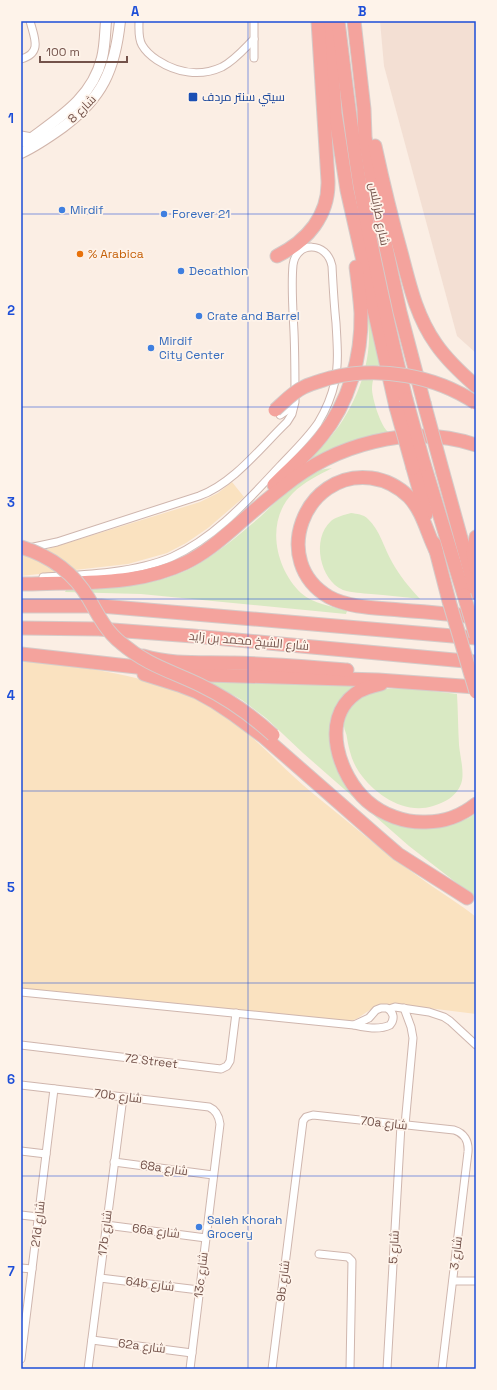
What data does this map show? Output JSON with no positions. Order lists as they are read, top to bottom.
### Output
{
  "streets": {
    "highway": ["شارع طرابلس", "شارع الشيخ محمد بن زايد"],
    "street": [
      "شارع 8",
      "72 Street",
      "70b شارع",
      "70a شارع",
      "68a شارع",
      "21d شارع",
      "66a شارع",
      "17b شارع",
      "شارع 5",
      "شارع 3",
      "13c شارع",
      "9b شارع",
      "64b شارع",
      "62a شارع"
    ]
  },
  "crossings": [
    ["70b شارع", "21d شارع"],
    ["70b شارع", "17b شارع"],
    ["70b شارع", "13c شارع"],
    ["70a شارع", "شارع 5"],
    ["70a شارع", "شارع 3"],
    ["70a شارع", "9b شارع"],
    ["68a شارع", "17b شارع"],
    ["68a شارع", "13c شارع"],
    ["66a شارع", "17b شارع"],
    ["66a شارع", "13c شارع"],
    ["17b شارع", "64b شارع"],
    ["17b شارع", "62a شارع"],
    ["13c شارع", "64b شارع"],
    ["13c شارع", "62a شارع"]
  ],
  "places": {
    "transit": ["سيتي سنتر مردف"],
    "other": [
      "Mirdif",
      "Forever 21",
      "% Arabica",
      "Decathlon",
      "Crate and Barrel",
      "Mirdif City Center",
      "Saleh Khorah Grocery"
    ]
  },
  "scale_bar": "100 m",
  "grid": {
    "columns": ["A", "B"],
    "rows": [
      "1",
      "2",
      "3",
      "4",
      "5",
      "6",
      "7"
    ]
  }
}
